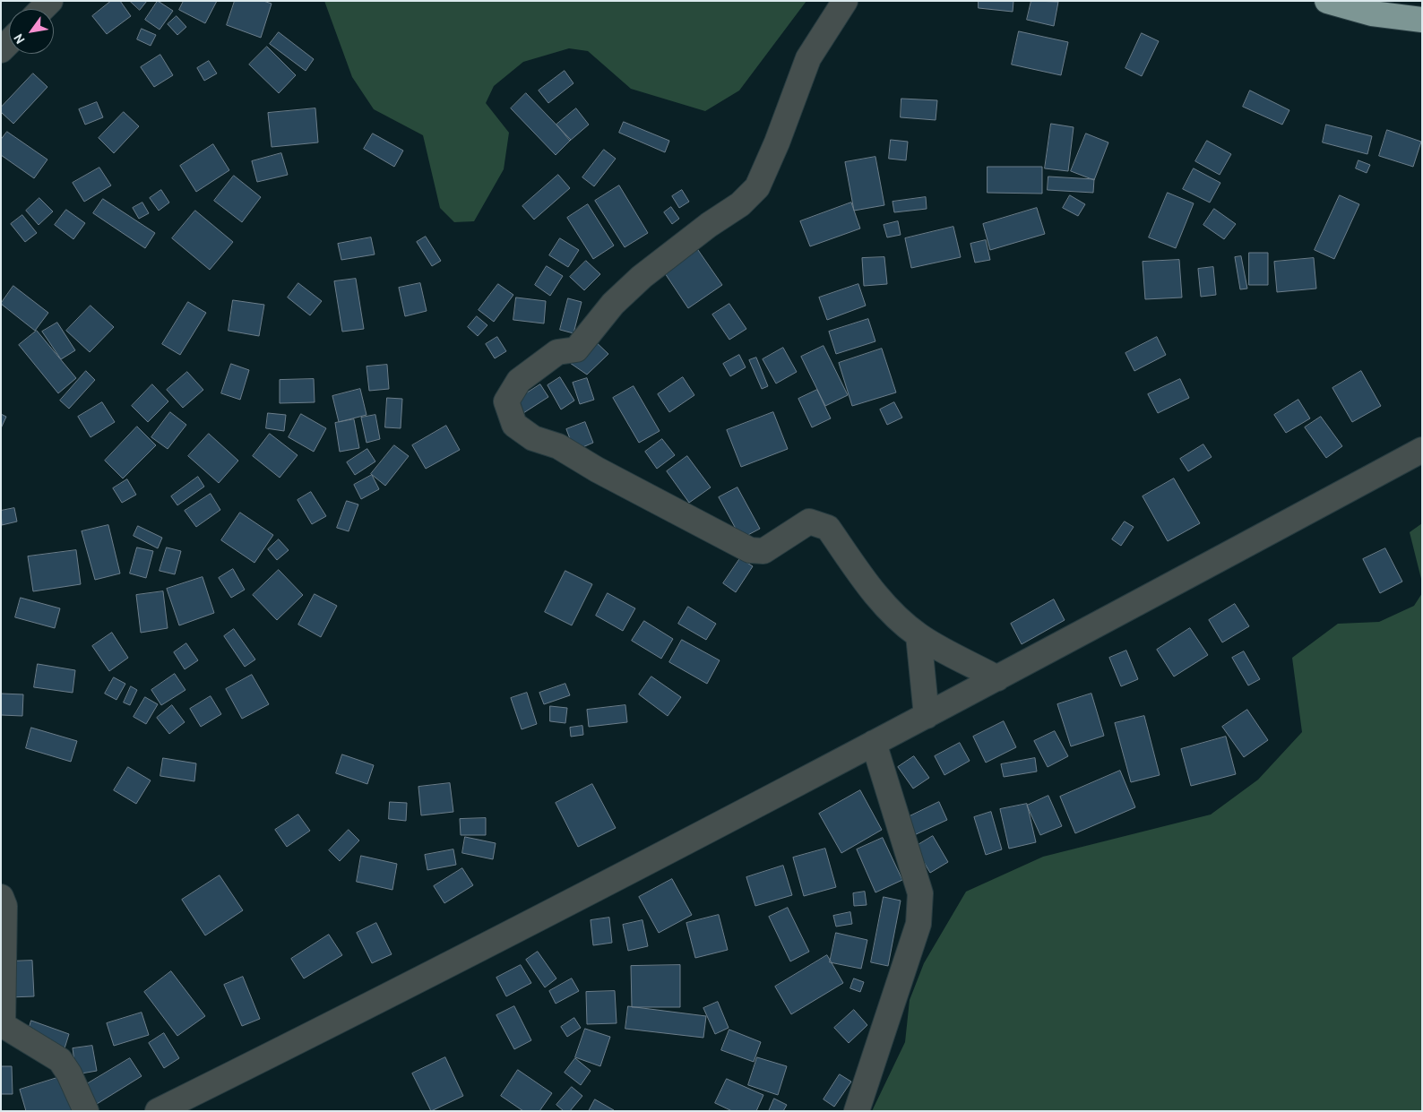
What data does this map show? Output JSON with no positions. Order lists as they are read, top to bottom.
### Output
{
  "north": "bottom left"
}
